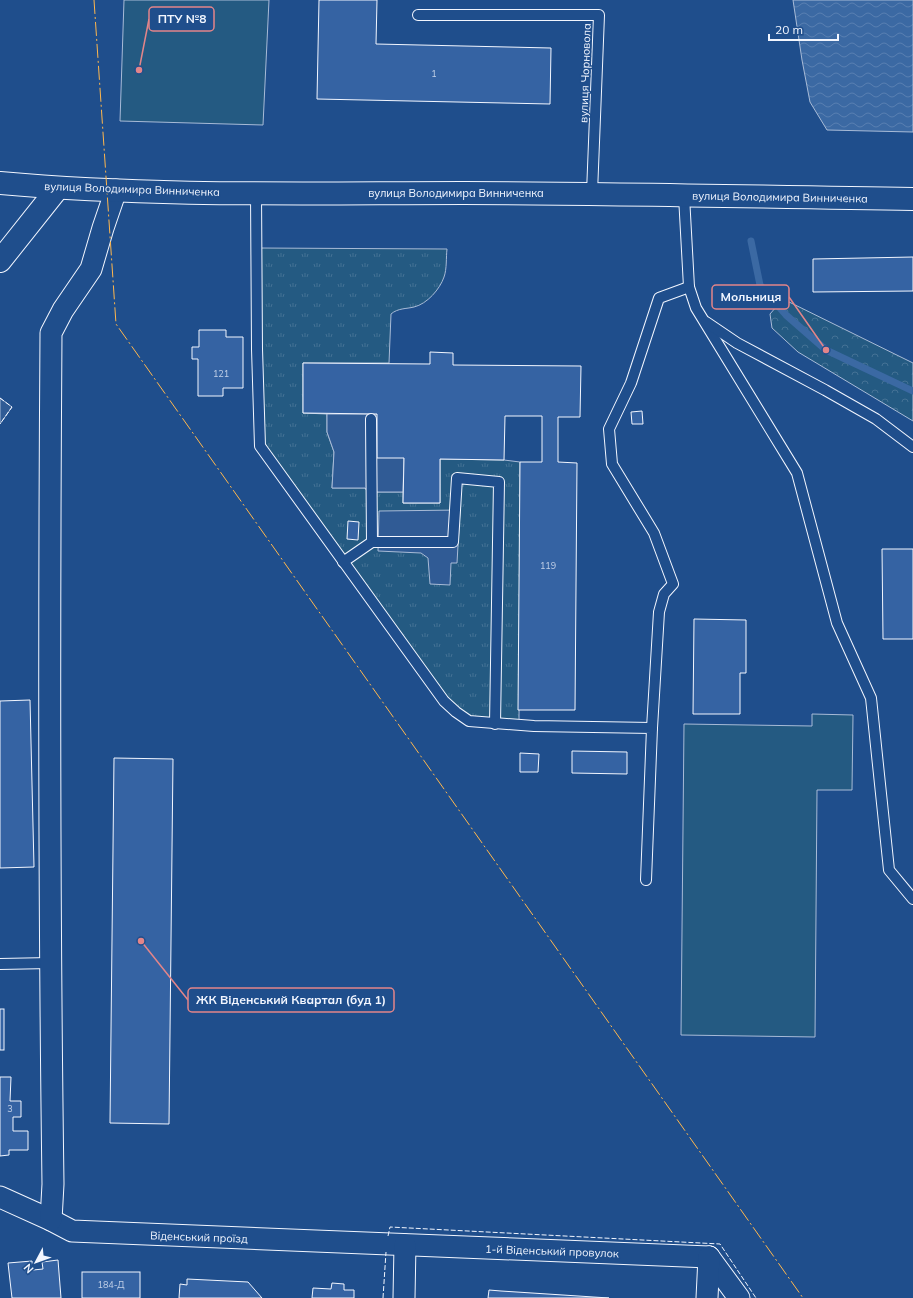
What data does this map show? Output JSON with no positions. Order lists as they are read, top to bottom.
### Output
{
  "streets": {
    "main road": ["вулиця Володимира Винниченка"],
    "street": ["Віденський проїзд", "1-й Віденський провулок"],
    "lane": ["вулиця Чорновола"]
  },
  "crossings": [
    ["вулиця Чорновола", "вулиця Володимира Винниченка"],
    ["Віденський проїзд", "1-й Віденський провулок"]
  ],
  "places": ["ПТУ №8", "Мольниця", "ЖК Віденський Квартал (буд 1)"],
  "house_numbers": [
    "1",
    "121",
    "119",
    "3",
    "184-Д"
  ],
  "scale_bar": "20 m",
  "north": "bottom left"
}
